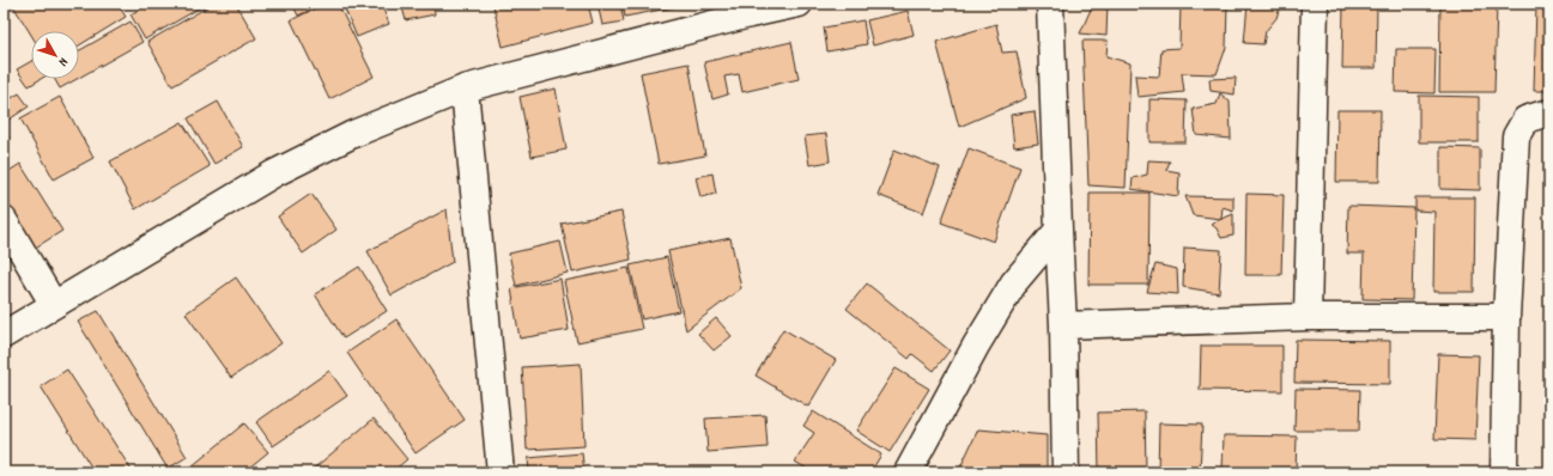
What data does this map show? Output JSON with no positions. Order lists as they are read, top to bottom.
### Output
{
  "north": "bottom right"
}
